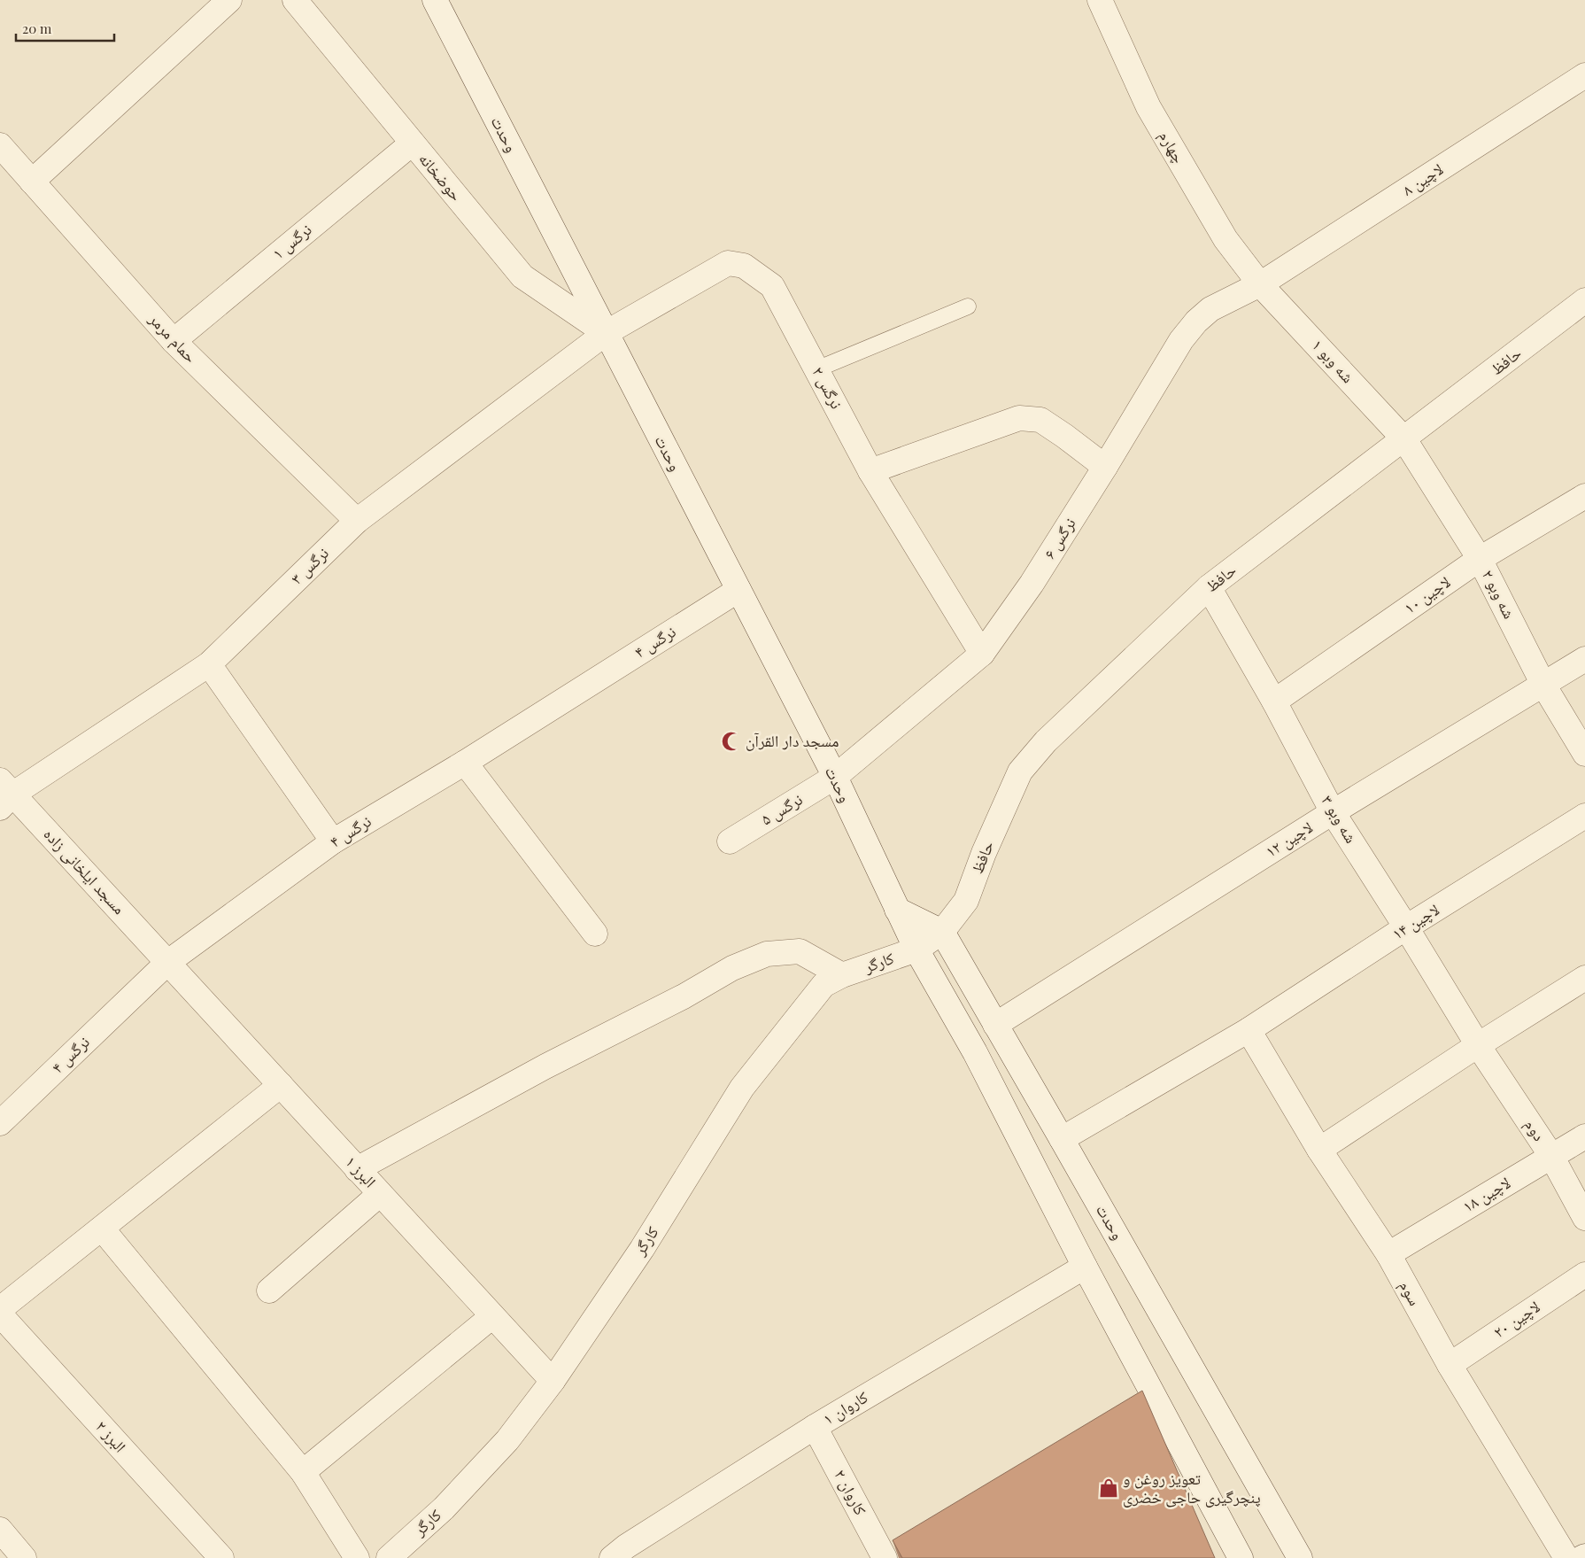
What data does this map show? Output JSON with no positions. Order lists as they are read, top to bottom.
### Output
{
  "streets": {
    "street": [
      "وحدت",
      "چهارم",
      "حوضخانه",
      "لاچین ۸",
      "نرگس ۱",
      "حمام مرمر",
      "شه وبو ۱",
      "حافظ",
      "نرگس ۲",
      "نرگس ۶",
      "نرگس ۳",
      "شه وبو ۲",
      "لاچین ۱۰",
      "نرگس ۴",
      "نرگس ۵",
      "شه وبو ۳",
      "لاچین ۱۲",
      "مسجد ایلخانی زاده",
      "لاچین ۱۴",
      "کارگر",
      "دوم",
      "البرز ۱",
      "لاچین ۱۸",
      "سوم",
      "لاچین ۲۰",
      "کاروان ۱",
      "البرز ۲",
      "کاروان ۲"
    ]
  },
  "crossings": [
    ["وحدت", "حوضخانه"],
    ["وحدت", "حافظ"],
    ["وحدت", "نرگس ۲"],
    ["وحدت", "نرگس ۶"],
    ["وحدت", "نرگس ۳"],
    ["وحدت", "نرگس ۴"],
    ["وحدت", "نرگس ۵"],
    ["وحدت", "لاچین ۱۲"],
    ["وحدت", "لاچین ۱۴"],
    ["وحدت", "کارگر"],
    ["وحدت", "کاروان ۱"],
    ["چهارم", "لاچین ۸"],
    ["چهارم", "شه وبو ۱"],
    ["چهارم", "نرگس ۶"],
    ["حوضخانه", "نرگس ۱"],
    ["حوضخانه", "نرگس ۲"],
    ["حوضخانه", "نرگس ۳"],
    ["لاچین ۸", "شه وبو ۱"],
    ["لاچین ۸", "نرگس ۶"],
    ["نرگس ۱", "حمام مرمر"],
    ["حمام مرمر", "نرگس ۳"],
    ["شه وبو ۱", "حافظ"],
    ["شه وبو ۱", "نرگس ۶"],
    ["شه وبو ۱", "شه وبو ۲"],
    ["حافظ", "شه وبو ۲"],
    ["حافظ", "شه وبو ۳"],
    ["حافظ", "کارگر"],
    ["نرگس ۲", "نرگس ۶"],
    ["نرگس ۲", "نرگس ۳"],
    ["نرگس ۶", "نرگس ۵"],
    ["نرگس ۳", "مسجد ایلخانی زاده"],
    ["شه وبو ۲", "لاچین ۱۰"],
    ["شه وبو ۲", "لاچین ۱۲"],
    ["لاچین ۱۰", "شه وبو ۳"],
    ["نرگس ۴", "مسجد ایلخانی زاده"],
    ["نرگس ۴", "البرز ۱"],
    ["شه وبو ۳", "لاچین ۱۲"],
    ["شه وبو ۳", "لاچین ۱۴"],
    ["شه وبو ۳", "دوم"],
    ["مسجد ایلخانی زاده", "البرز ۱"],
    ["لاچین ۱۴", "سوم"],
    ["کارگر", "البرز ۱"],
    ["دوم", "لاچین ۱۸"],
    ["لاچین ۱۸", "سوم"],
    ["سوم", "لاچین ۲۰"],
    ["کاروان ۱", "کاروان ۲"]
  ],
  "places": {
    "mosque": ["مسجد دار القرآن"],
    "shop": ["تعویز روغن و پنچرگیری حاجی خضری"]
  },
  "scale_bar": "20 m"
}
